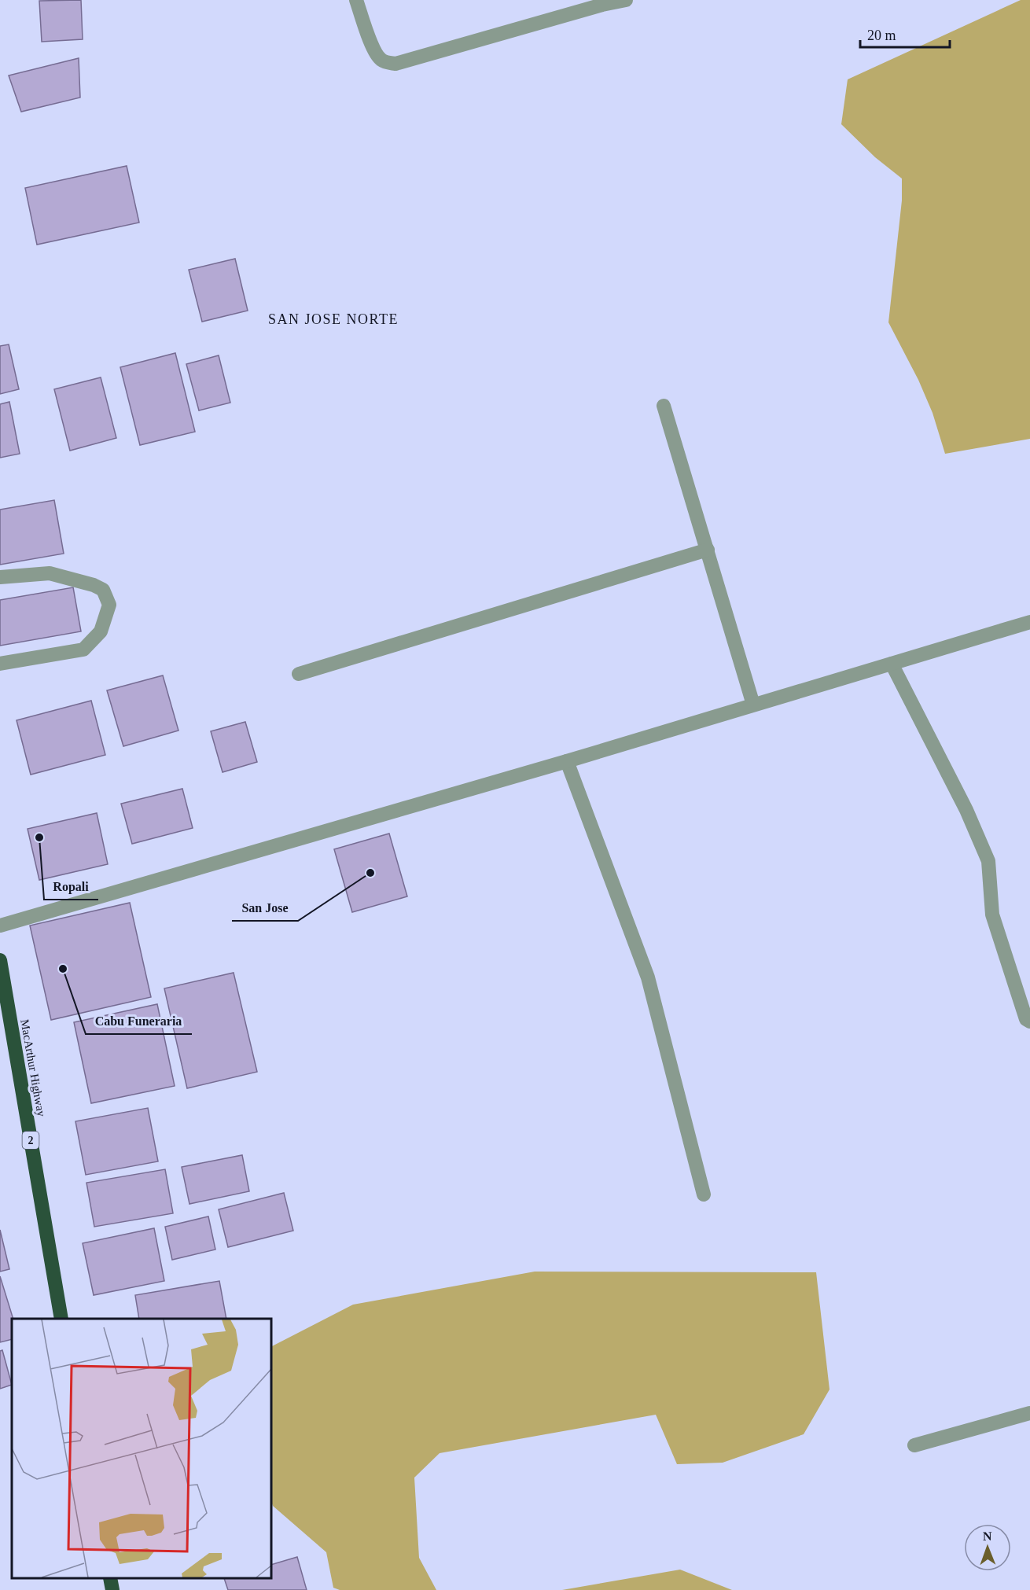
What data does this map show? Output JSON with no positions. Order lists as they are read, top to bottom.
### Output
{
  "streets": {
    "highway": ["MacArthur Highway", "2"]
  },
  "districts": ["SAN JOSE NORTE"],
  "places": ["Ropali", "San Jose", "Cabu Funeraria"],
  "scale_bar": "20 m",
  "north": "top"
}
